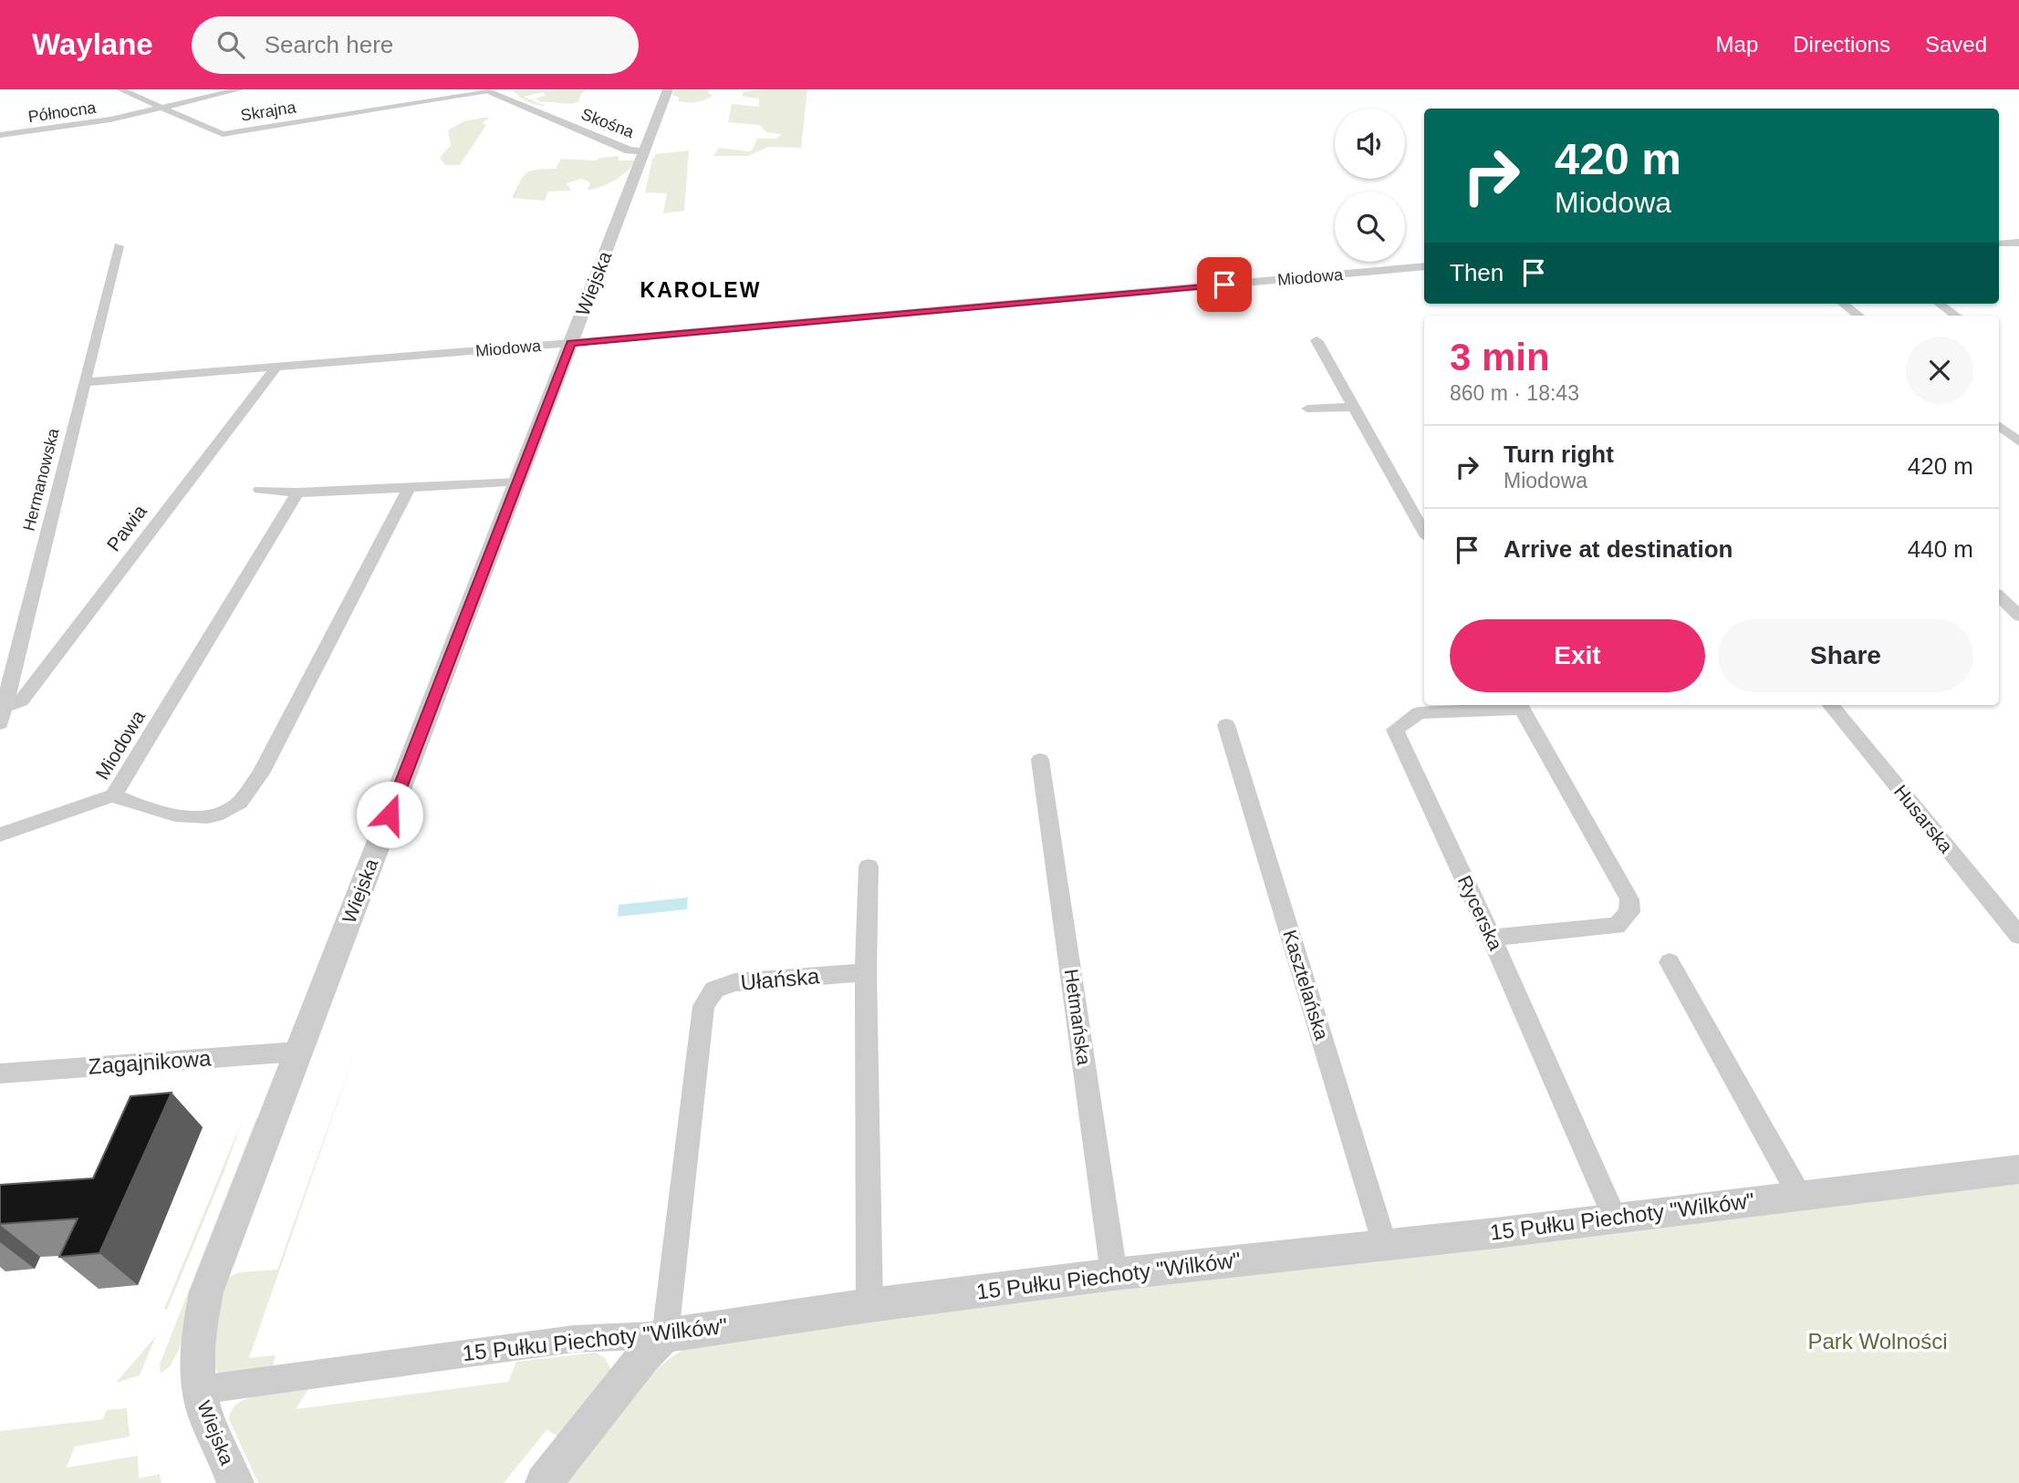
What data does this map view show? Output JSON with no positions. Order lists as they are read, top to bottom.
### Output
{
  "streets": {
    "street": [
      "Skrajna",
      "Północna",
      "Skośna",
      "Miodowa",
      "Wiejska",
      "Hermanowska",
      "Pawia",
      "Husarska",
      "Rycerska",
      "Ułańska",
      "Kasztelańska",
      "Hetmańska",
      "Zagajnikowa",
      "15 Pułku Piechoty \"Wilków\""
    ]
  },
  "crossings": [
    ["Skrajna", "Północna"],
    ["Skrajna", "Skośna"],
    ["Skośna", "Wiejska"],
    ["Miodowa", "Wiejska"],
    ["Miodowa", "Hermanowska"],
    ["Miodowa", "Pawia"],
    ["Wiejska", "Zagajnikowa"],
    ["Wiejska", "15 Pułku Piechoty \"Wilków\""],
    ["Hermanowska", "Pawia"],
    ["Rycerska", "15 Pułku Piechoty \"Wilków\""],
    ["Ułańska", "15 Pułku Piechoty \"Wilków\""],
    ["Kasztelańska", "15 Pułku Piechoty \"Wilków\""],
    ["Hetmańska", "15 Pułku Piechoty \"Wilków\""]
  ],
  "districts": ["KAROLEW"],
  "parks": ["Park Wolności"],
  "page": {
    "header": "Waylane",
    "search": "Search here",
    "nav": ["Map", "Directions", "Saved"],
    "turn": ["420 m", "Miodowa"],
    "then": "Then",
    "heading": ["3 min", "860 m · 18:43"],
    "list": [
      {
        "name": "Turn right",
        "note": "Miodowa",
        "value": "420 m"
      },
      {
        "name": "Arrive at destination",
        "value": "440 m"
      }
    ],
    "buttons": ["Exit", "Share"]
  }
}
